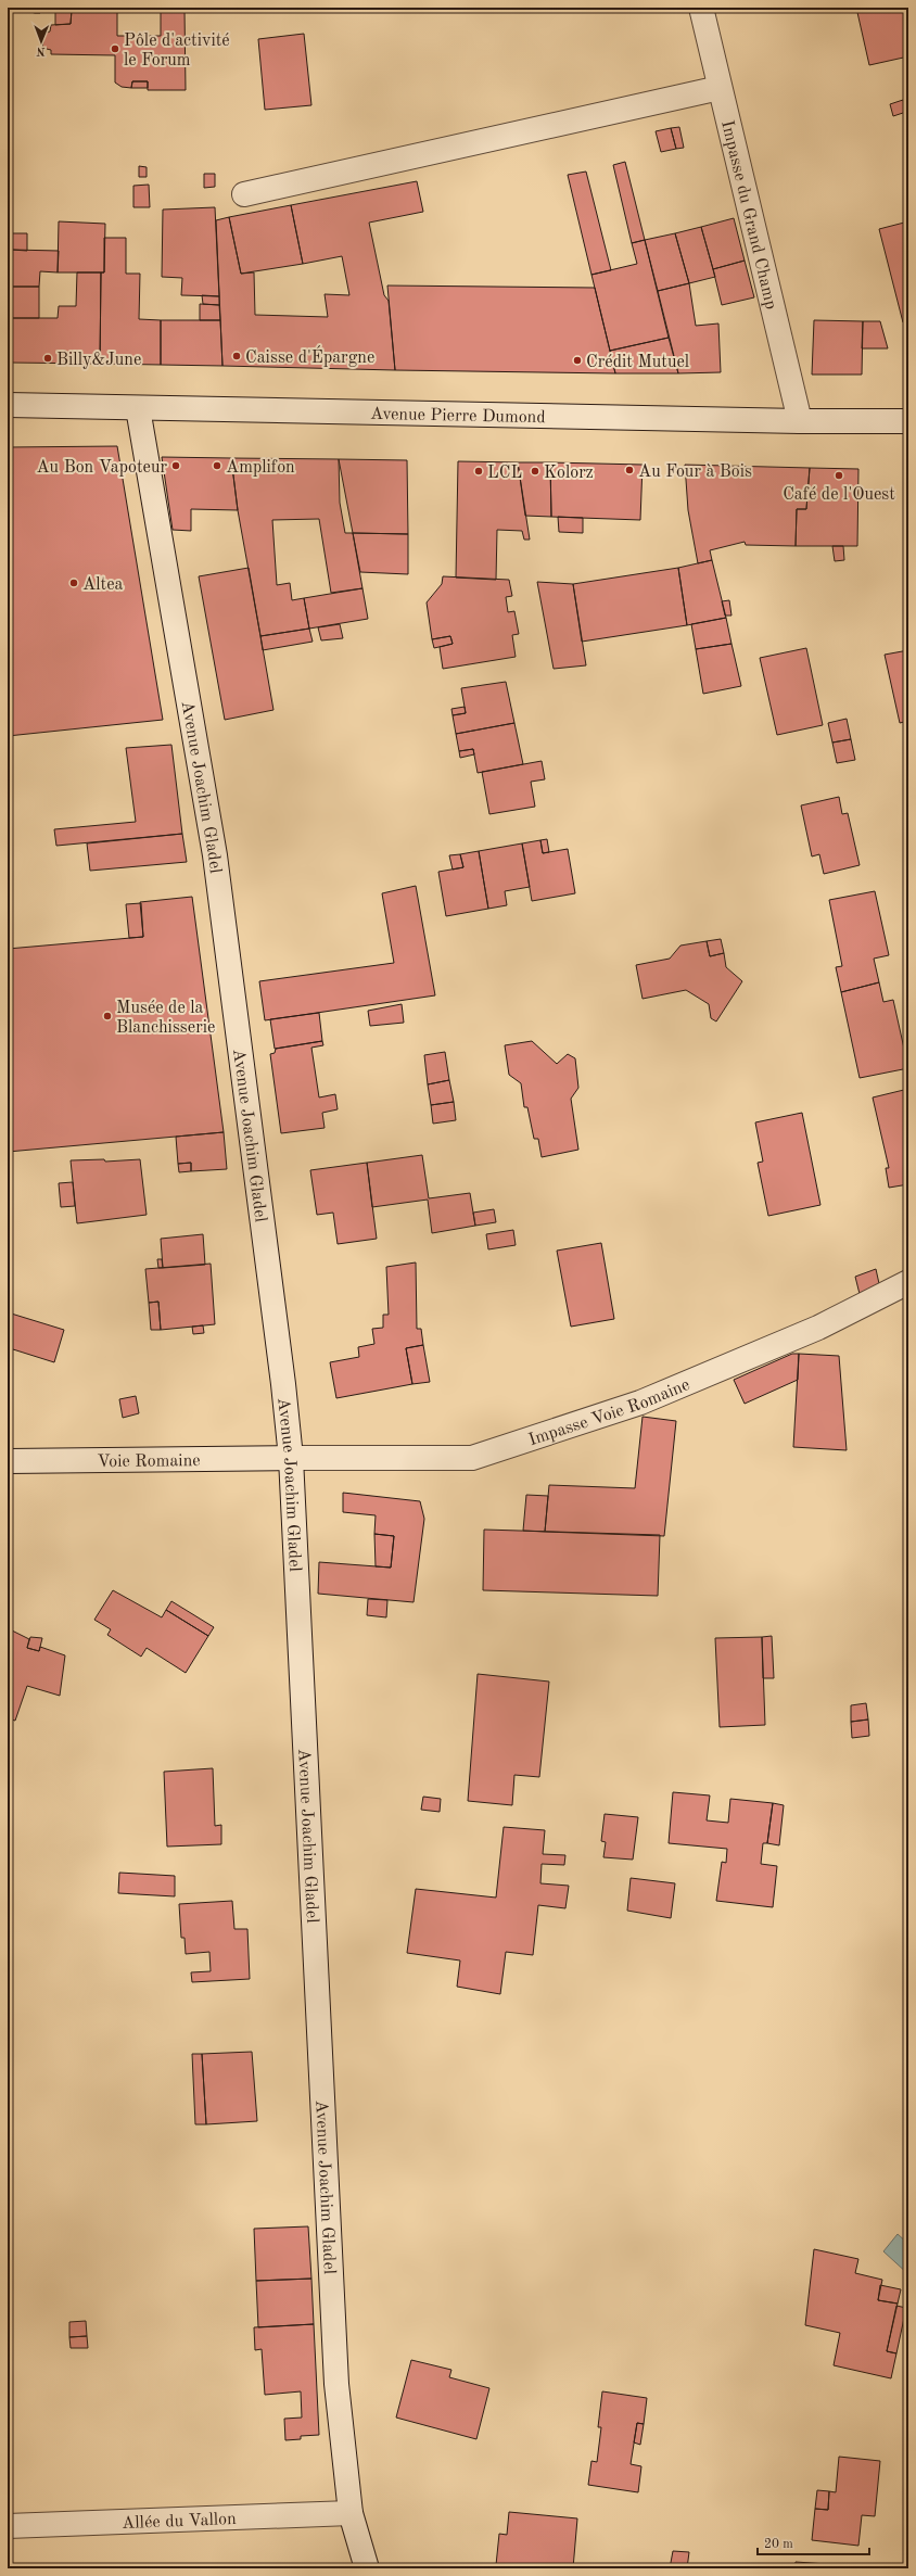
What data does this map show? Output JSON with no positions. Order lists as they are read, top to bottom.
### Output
{
  "streets": {
    "street": [
      "Impasse du Grand Champ",
      "Avenue Pierre Dumond",
      "Avenue Joachim Gladel",
      "Impasse Voie Romaine",
      "Voie Romaine",
      "Allée du Vallon"
    ]
  },
  "crossings": [
    ["Impasse du Grand Champ", "Avenue Pierre Dumond"],
    ["Avenue Pierre Dumond", "Avenue Joachim Gladel"],
    ["Avenue Joachim Gladel", "Impasse Voie Romaine"],
    ["Avenue Joachim Gladel", "Voie Romaine"],
    ["Avenue Joachim Gladel", "Allée du Vallon"],
    ["Impasse Voie Romaine", "Voie Romaine"]
  ],
  "places": [
    "Pôle d'activité le Forum",
    "Caisse d'Épargne",
    "Billy&June",
    "Crédit Mutuel",
    "Au Bon Vapoteur",
    "Amplifon",
    "Au Four à Bois",
    "LCL",
    "Kolorz",
    "Café de l'Ouest",
    "Altea",
    "Musée de la Blanchisserie"
  ],
  "scale_bar": "20 m",
  "north": "bottom"
}
